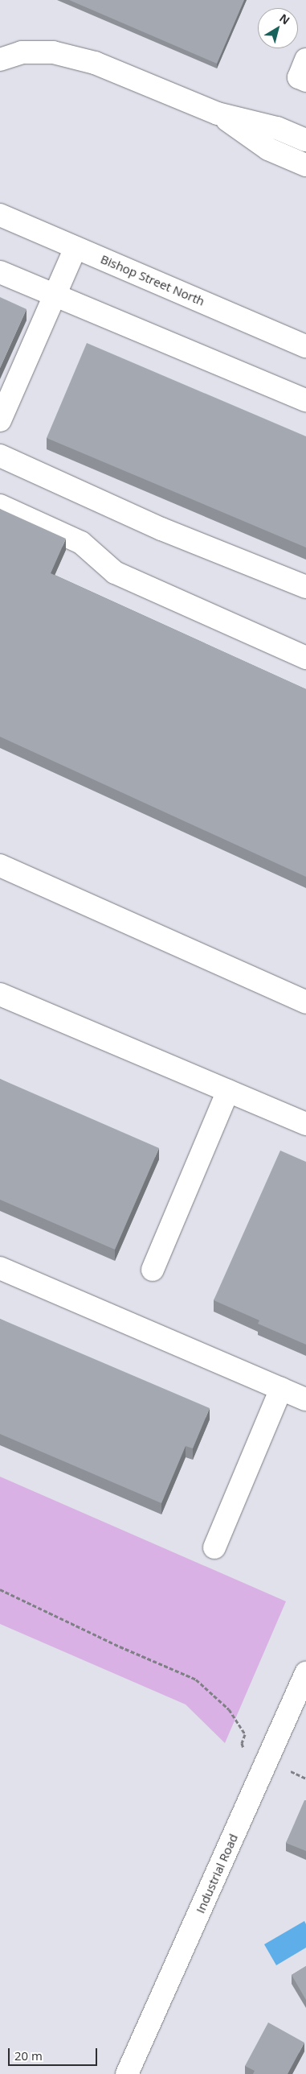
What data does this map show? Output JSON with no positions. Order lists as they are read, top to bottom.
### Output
{
  "streets": {
    "street": ["Bishop Street North", "Industrial Road"]
  },
  "scale_bar": "20 m",
  "north": "top right"
}
